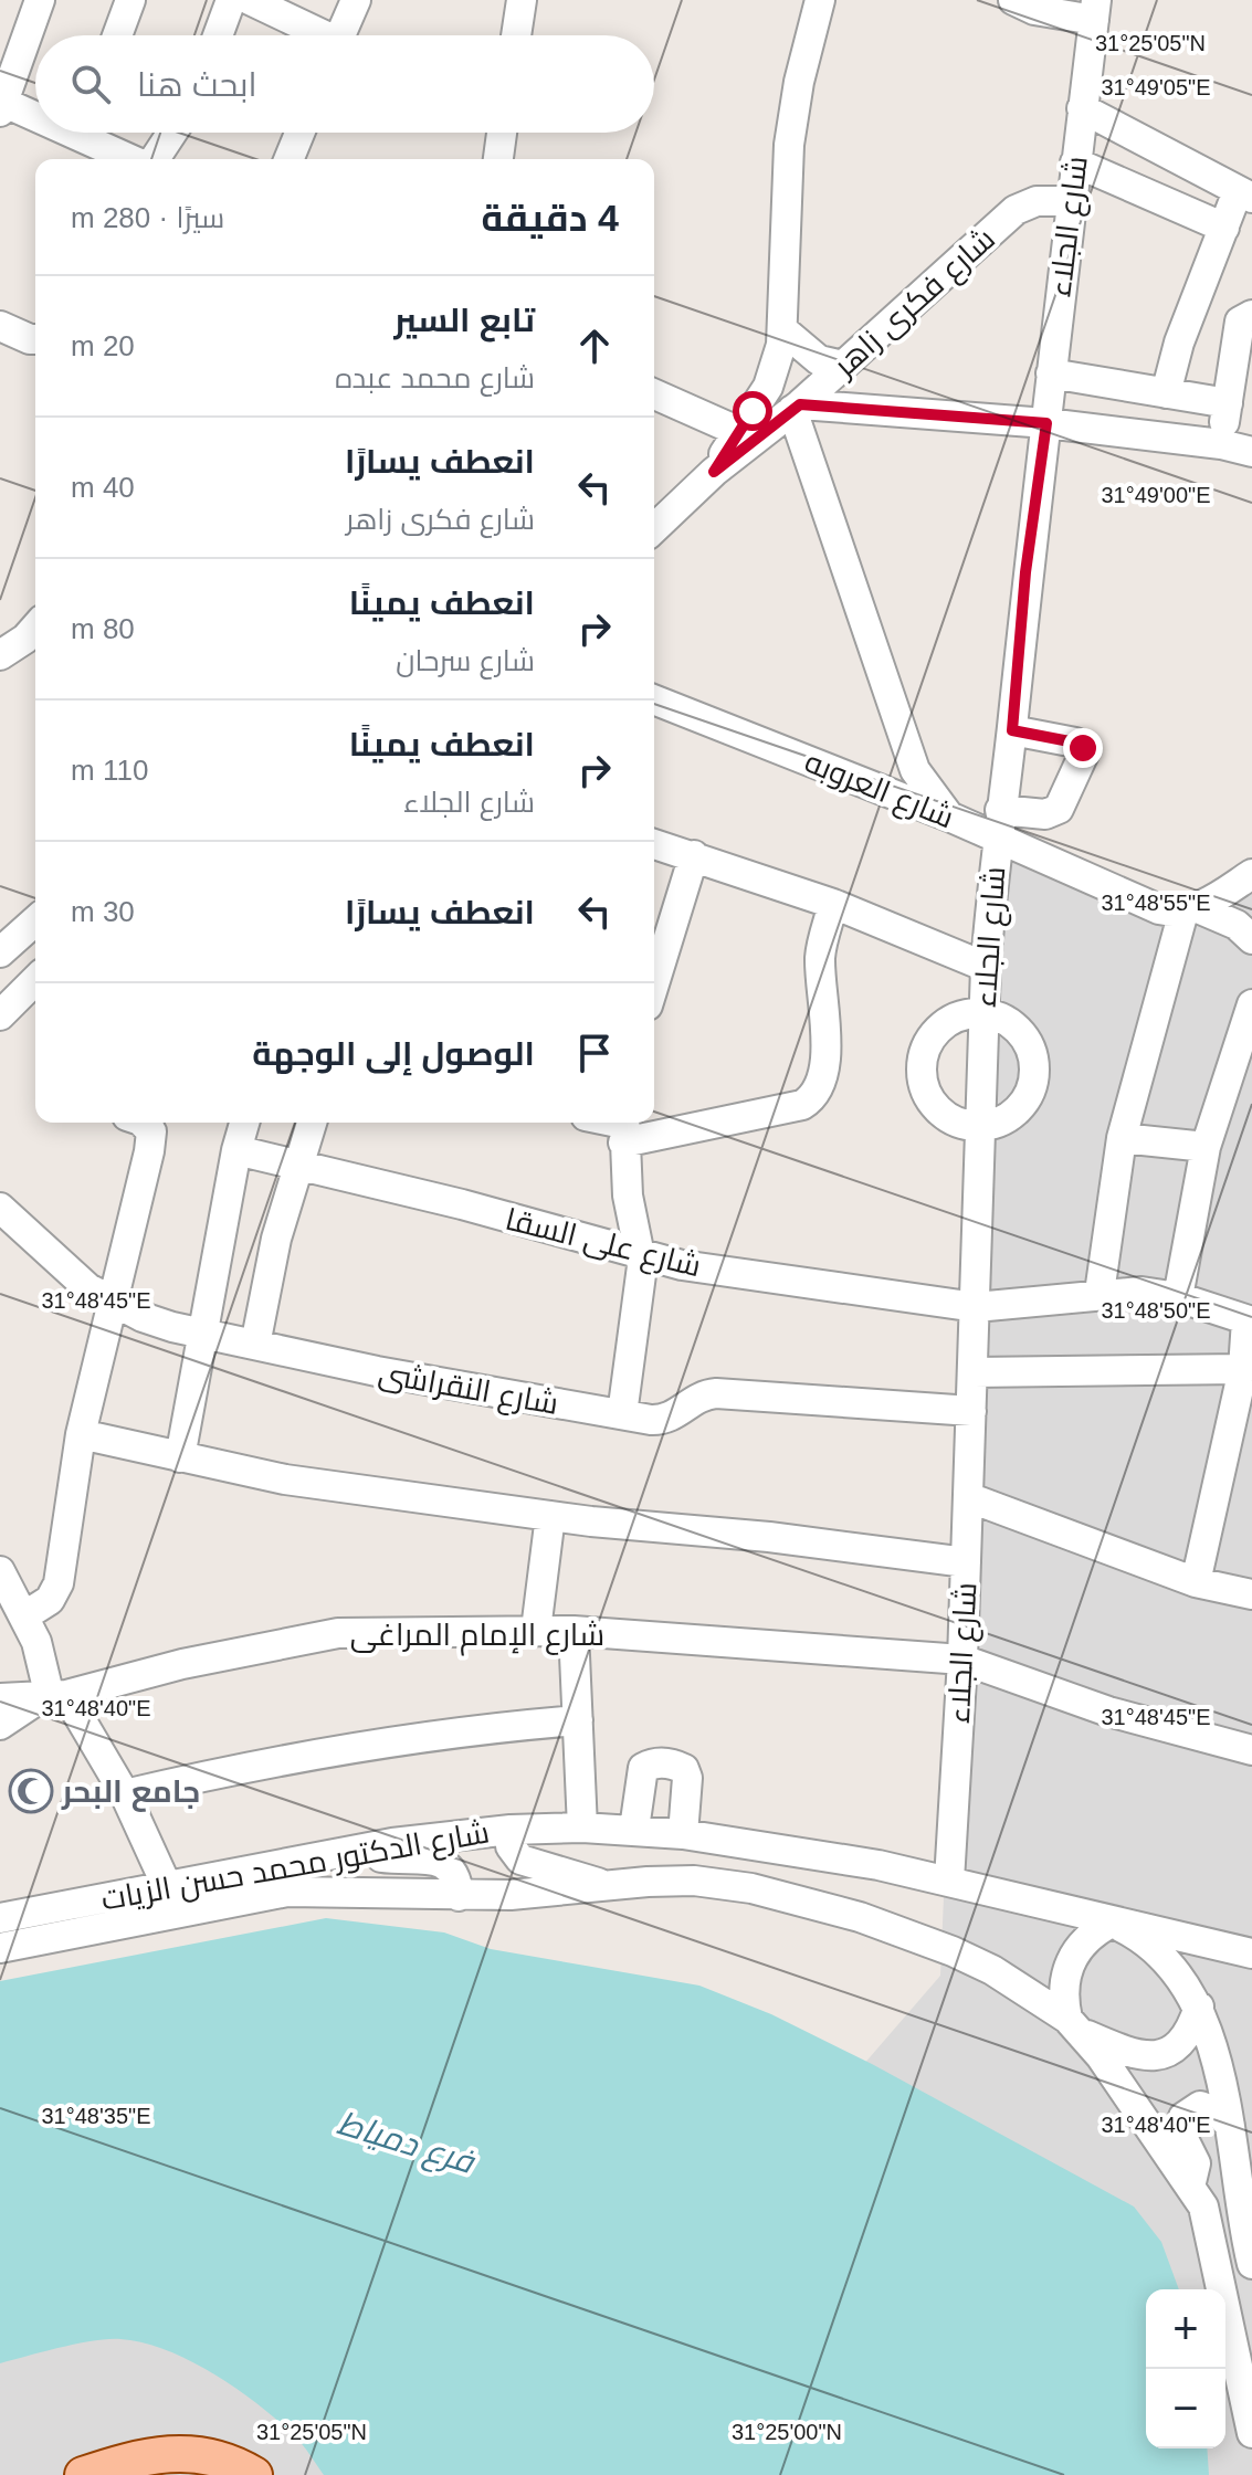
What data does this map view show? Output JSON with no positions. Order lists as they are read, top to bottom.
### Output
{
  "streets": {
    "street": [
      "شارع الجلاء",
      "شارع فكرى زاهر",
      "شارع العروبه",
      "شارع على السقا",
      "شارع النقراشى",
      "شارع الإمام المراغى",
      "شارع الدكتور محمد حسن الزيات"
    ]
  },
  "crossings": [
    ["شارع الجلاء", "شارع فكرى زاهر"],
    ["شارع الجلاء", "شارع العروبه"],
    ["شارع الجلاء", "شارع على السقا"],
    ["شارع الجلاء", "شارع النقراشى"],
    ["شارع الجلاء", "شارع الإمام المراغى"],
    ["شارع الجلاء", "شارع الدكتور محمد حسن الزيات"]
  ],
  "water": ["فرع دمياط"],
  "places": {
    "mosque": ["جامع البحر"]
  },
  "page": {
    "search": "ابحث هنا",
    "heading": ["4 دقيقة", "سيرًا · 280 m"],
    "list": [
      ["تابع السير", "شارع محمد عبده", "20 m"],
      ["انعطف يسارًا", "شارع فكرى زاهر", "40 m"],
      ["انعطف يمينًا", "شارع سرحان", "80 m"],
      ["انعطف يمينًا", "شارع الجلاء", "110 m"],
      ["انعطف يسارًا", "30 m"],
      "الوصول إلى الوجهة"
    ],
    "map_buttons": ["+", "−"]
  },
  "coordinates": [
    "31°25'05\"N",
    "31°49'05\"E",
    "31°49'00\"E",
    "31°48'55\"E",
    "31°48'45\"E",
    "31°48'50\"E",
    "31°48'40\"E",
    "31°48'35\"E",
    "31°25'00\"N"
  ]
}
